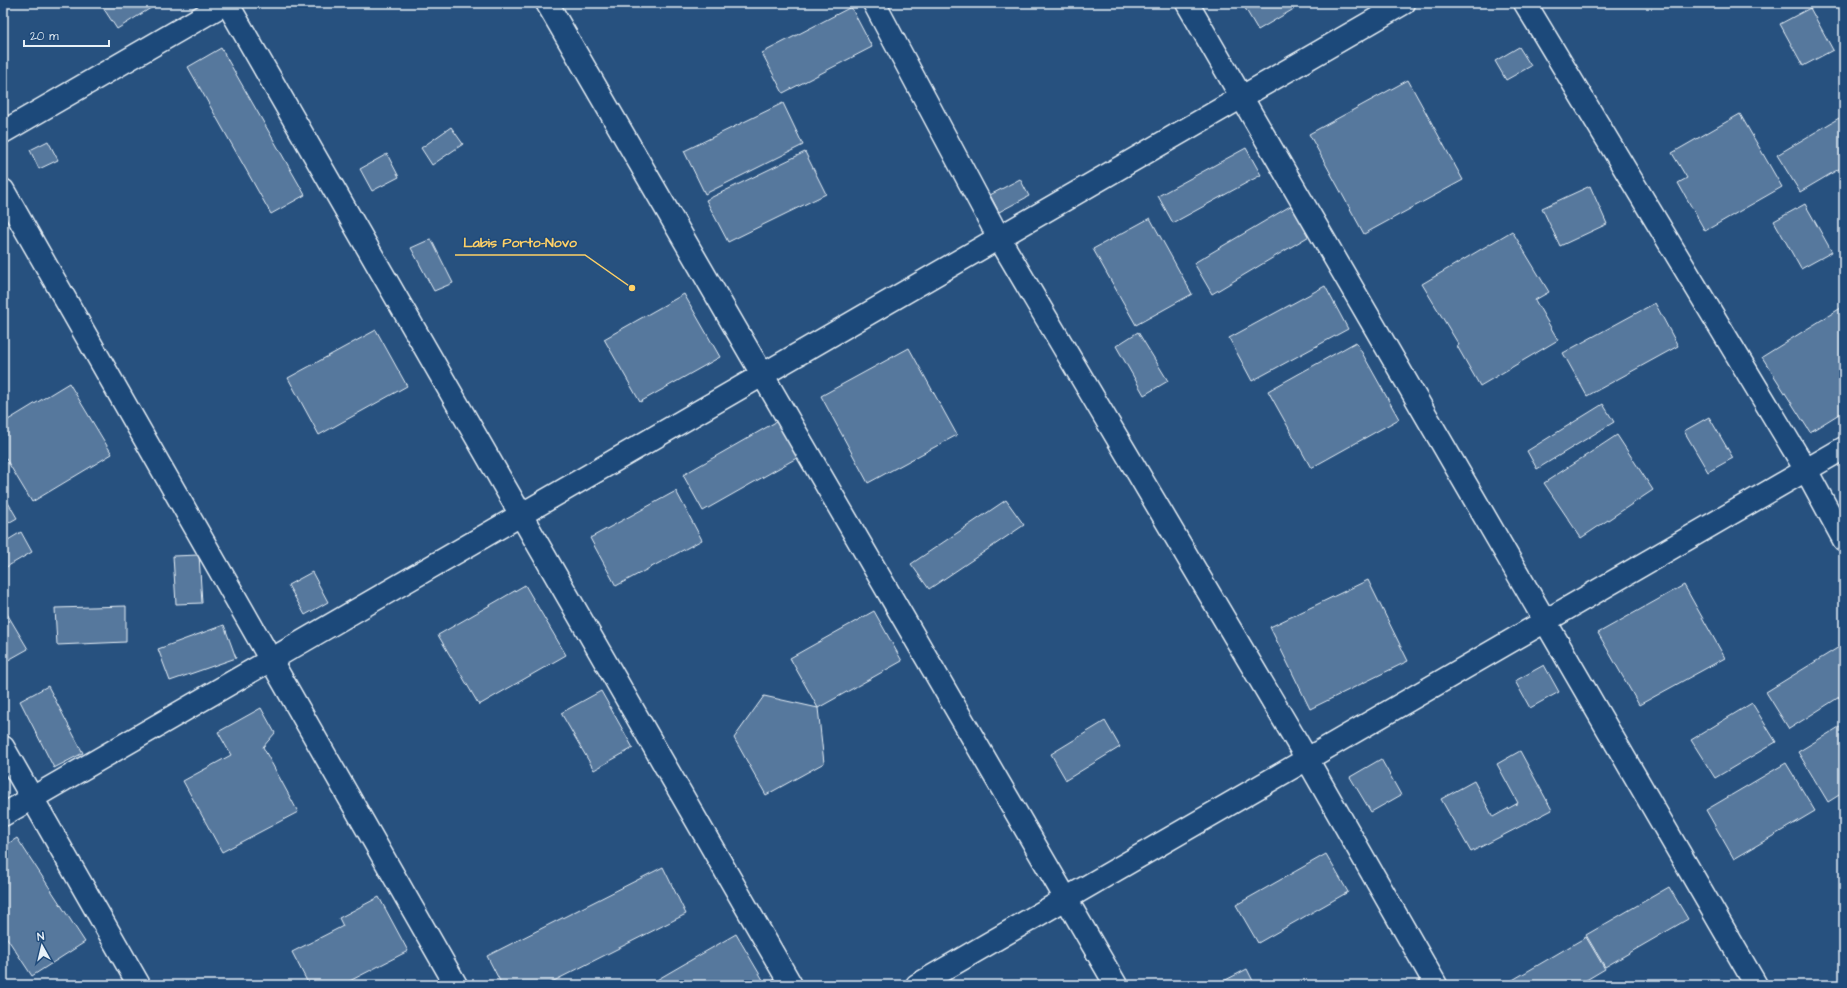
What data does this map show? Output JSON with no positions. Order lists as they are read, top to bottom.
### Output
{
  "places": ["Labis Porto-Novo"],
  "scale_bar": "20 m",
  "north": "top"
}
